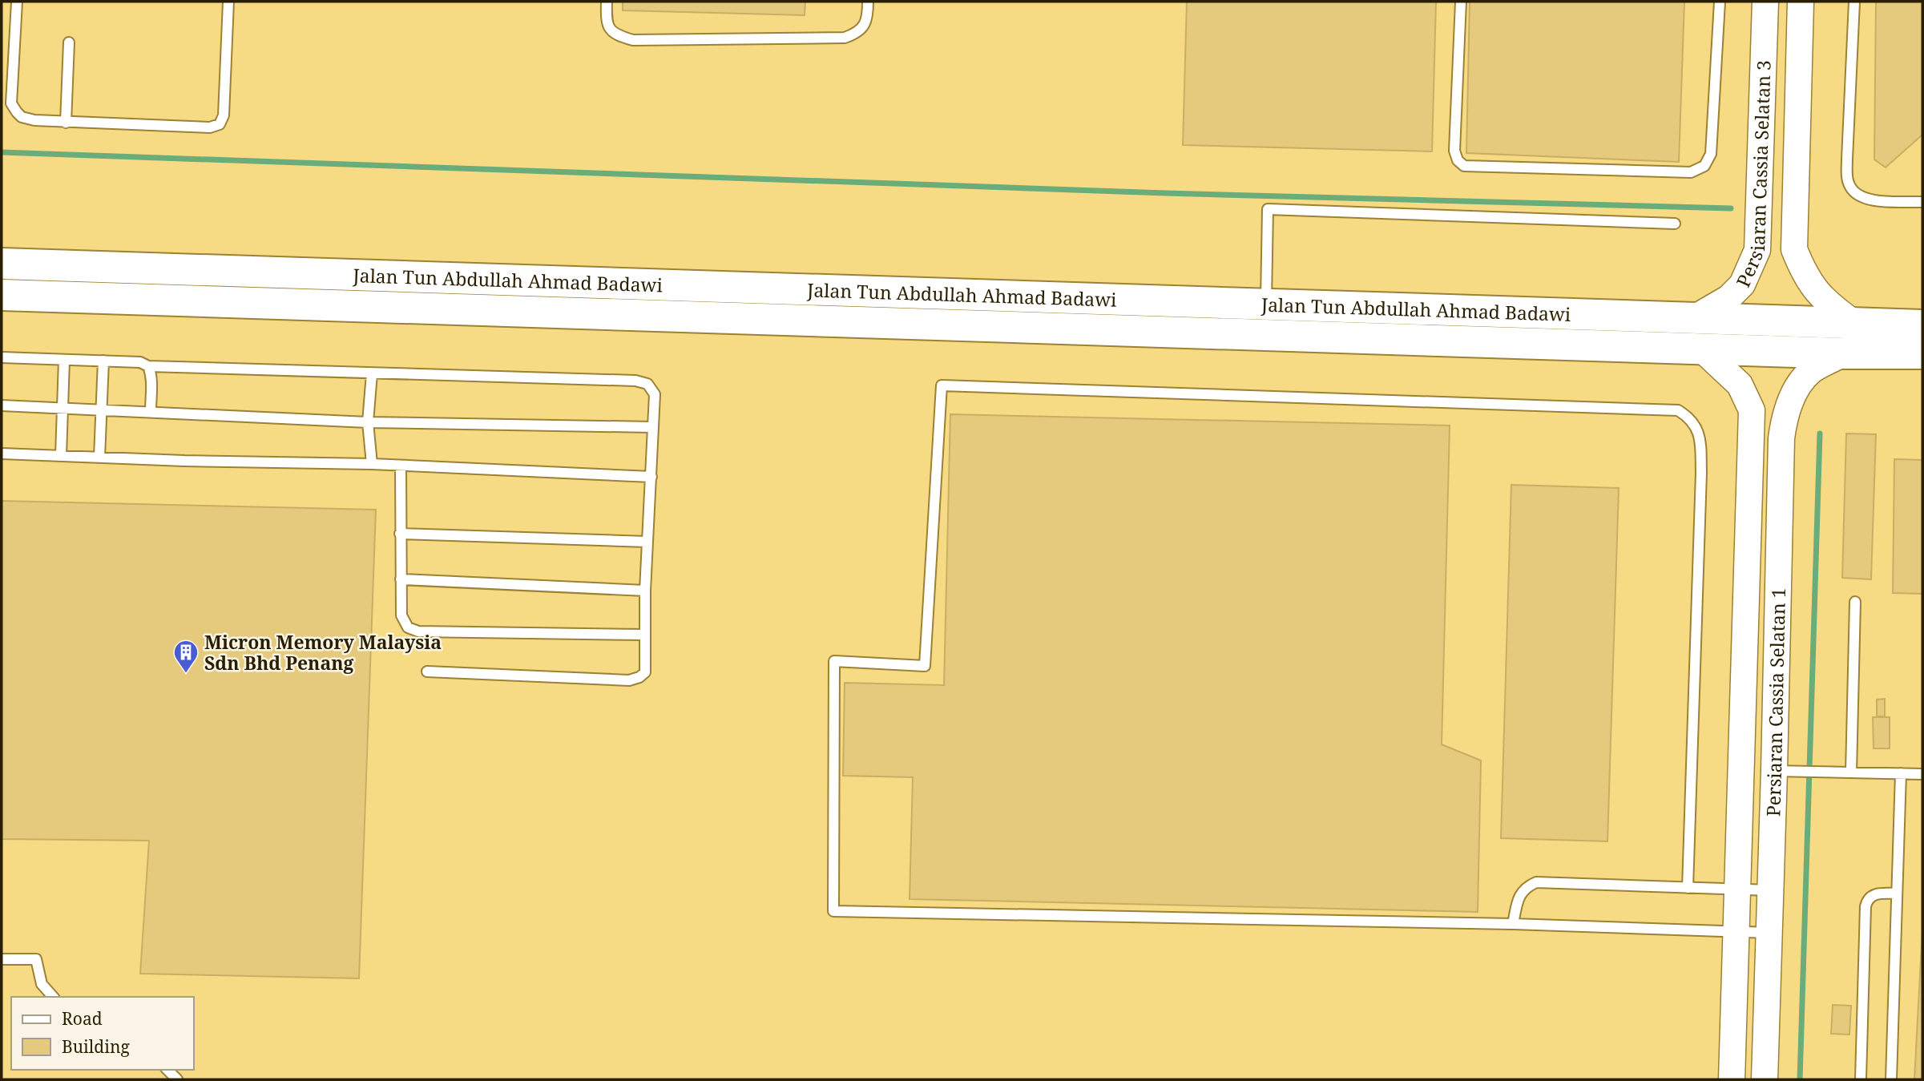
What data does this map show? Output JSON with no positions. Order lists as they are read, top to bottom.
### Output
{
  "streets": {
    "main road": ["Jalan Tun Abdullah Ahmad Badawi"],
    "street": ["Persiaran Cassia Selatan 3", "Persiaran Cassia Selatan 1"]
  },
  "crossings": [
    ["Persiaran Cassia Selatan 3", "Jalan Tun Abdullah Ahmad Badawi"],
    ["Jalan Tun Abdullah Ahmad Badawi", "Persiaran Cassia Selatan 1"]
  ],
  "places": {
    "building": ["Micron Memory Malaysia Sdn Bhd Penang"]
  },
  "legend": ["Road", "Building"]
}
